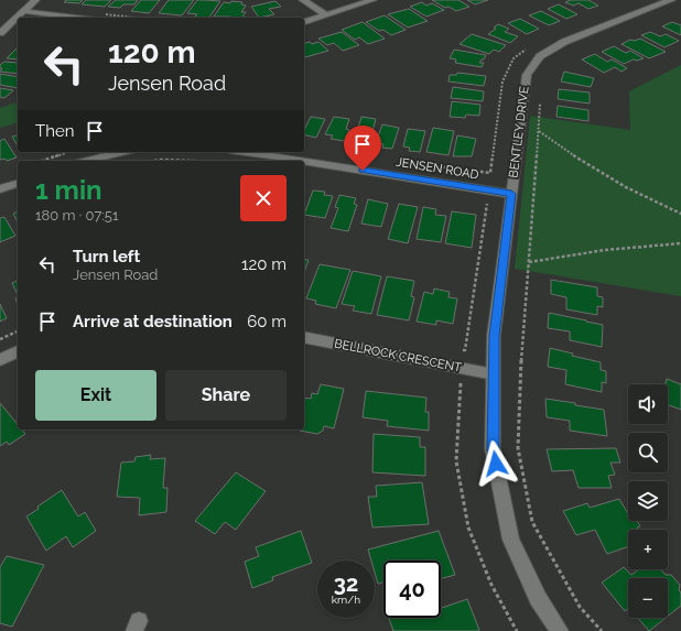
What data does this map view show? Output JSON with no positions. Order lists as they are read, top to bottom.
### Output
{
  "streets": {
    "street": ["BENTLEY DRIVE", "JENSEN ROAD", "BELLROCK CRESCENT"]
  },
  "crossings": [
    ["BENTLEY DRIVE", "JENSEN ROAD"],
    ["BENTLEY DRIVE", "BELLROCK CRESCENT"]
  ],
  "page": {
    "turn": ["120 m", "Jensen Road"],
    "then": "Then",
    "heading": ["1 min", "180 m · 07:51"],
    "list": [
      {
        "name": "Turn left",
        "note": "Jensen Road",
        "value": "120 m"
      },
      {
        "name": "Arrive at destination",
        "value": "60 m"
      }
    ],
    "buttons": ["Exit", "Share"],
    "map_buttons": ["+", "−"],
    "speed": "32 km/h",
    "limit": "40"
  }
}
